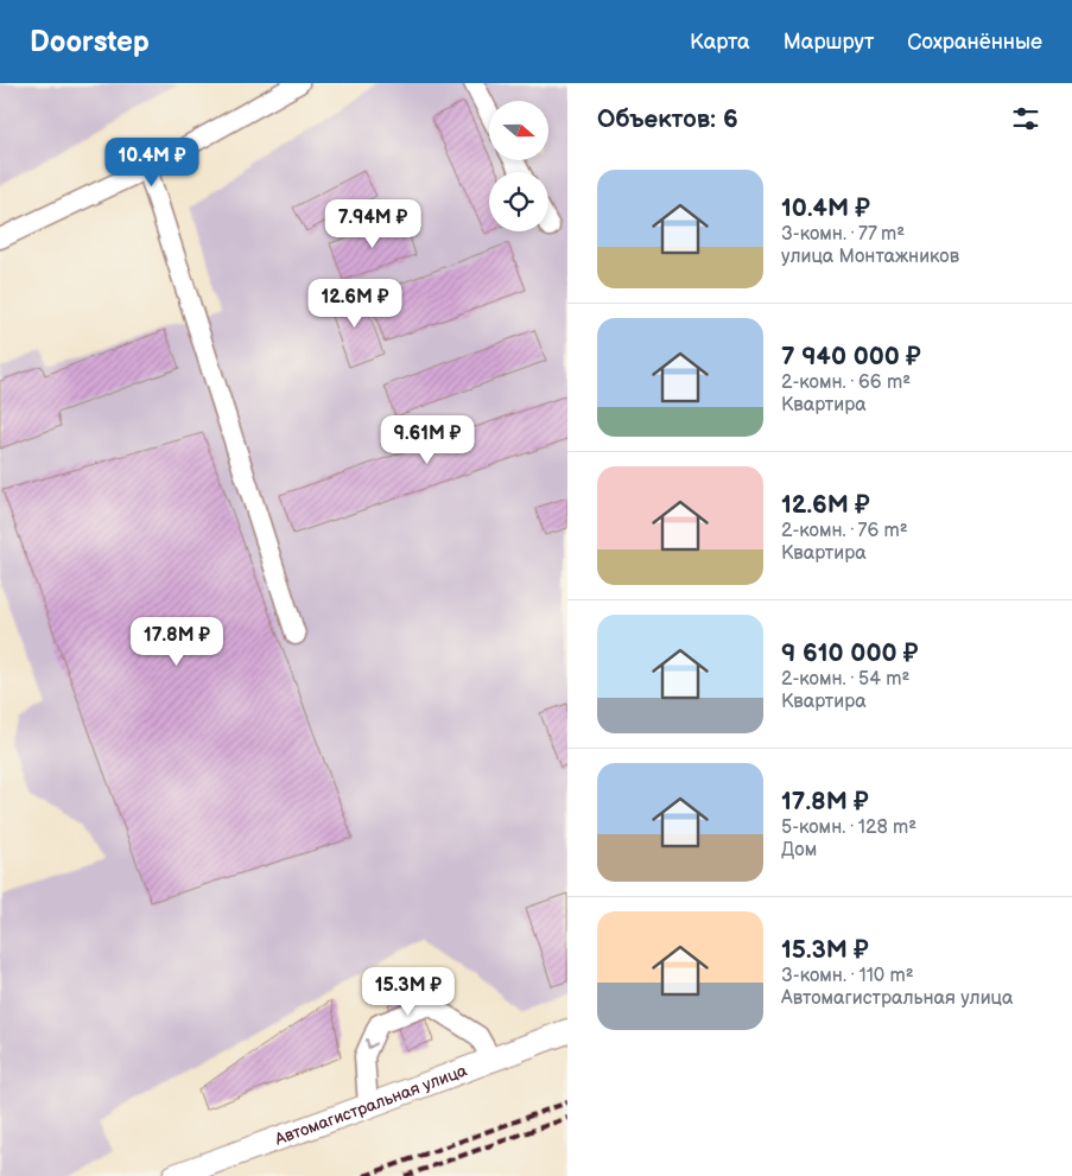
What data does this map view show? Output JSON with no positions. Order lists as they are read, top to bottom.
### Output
{
  "streets": {
    "main road": ["Автомагистральная улица"]
  },
  "north": "right",
  "page": {
    "header": "Doorstep",
    "nav": ["Карта", "Маршрут", "Сохранённые"],
    "heading": "Объектов: 6",
    "price": [
      "10.4M ₽",
      "7.94M ₽",
      "12.6M ₽",
      "9.61M ₽",
      "17.8M ₽",
      "15.3M ₽"
    ],
    "list": [
      {
        "name": "10.4M ₽",
        "note": "3-комн. · 77 m² · улица Монтажников"
      },
      {
        "name": "7 940 000 ₽",
        "note": "2-комн. · 66 m² · Квартира"
      },
      {
        "name": "12.6M ₽",
        "note": "2-комн. · 76 m² · Квартира"
      },
      {
        "name": "9 610 000 ₽",
        "note": "2-комн. · 54 m² · Квартира"
      },
      {
        "name": "17.8M ₽",
        "note": "5-комн. · 128 m² · Дом"
      },
      {
        "name": "15.3M ₽",
        "note": "3-комн. · 110 m² · Автомагистральная улица"
      }
    ]
  }
}
